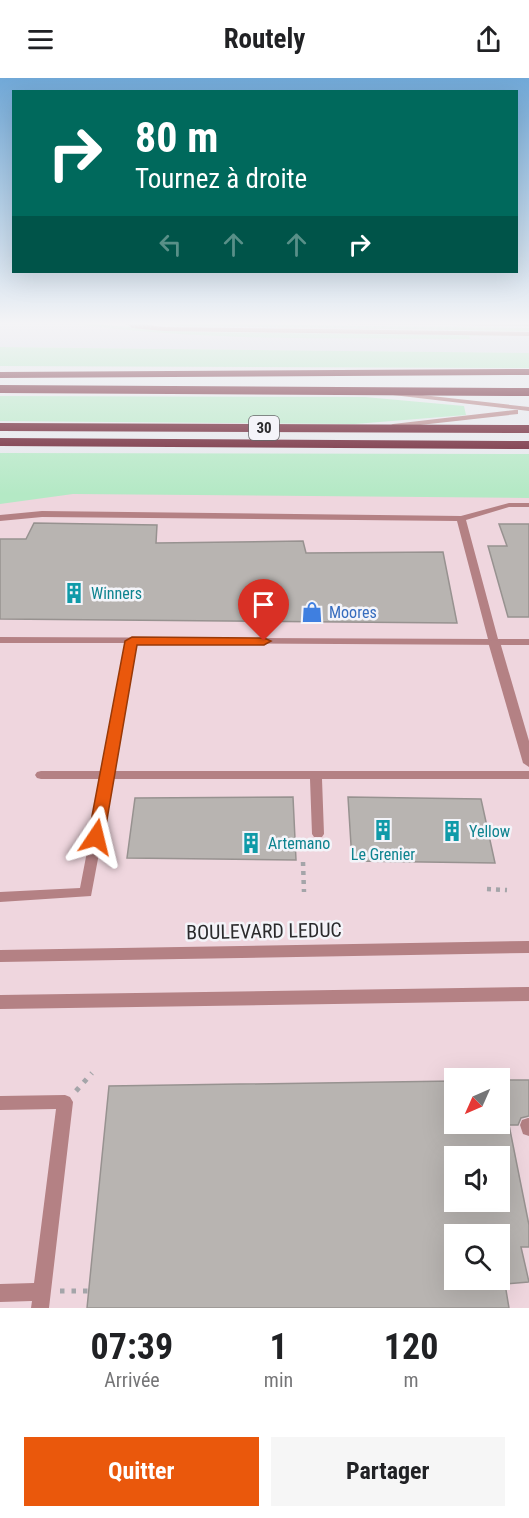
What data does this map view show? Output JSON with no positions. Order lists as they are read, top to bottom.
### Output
{
  "streets": {
    "highway": ["30"],
    "street": ["BOULEVARD LEDUC"]
  },
  "places": {
    "building": [
      "Winners",
      "Le Grenier",
      "Yellow",
      "Artemano"
    ],
    "shop": ["Moores"]
  },
  "north": "bottom left",
  "page": {
    "header": "Routely",
    "turn": ["80 m", "Tournez à droite"],
    "eta": [
      "07:39",
      "Arrivée",
      "1",
      "min",
      "120",
      "m"
    ],
    "buttons": ["Quitter", "Partager"]
  }
}
